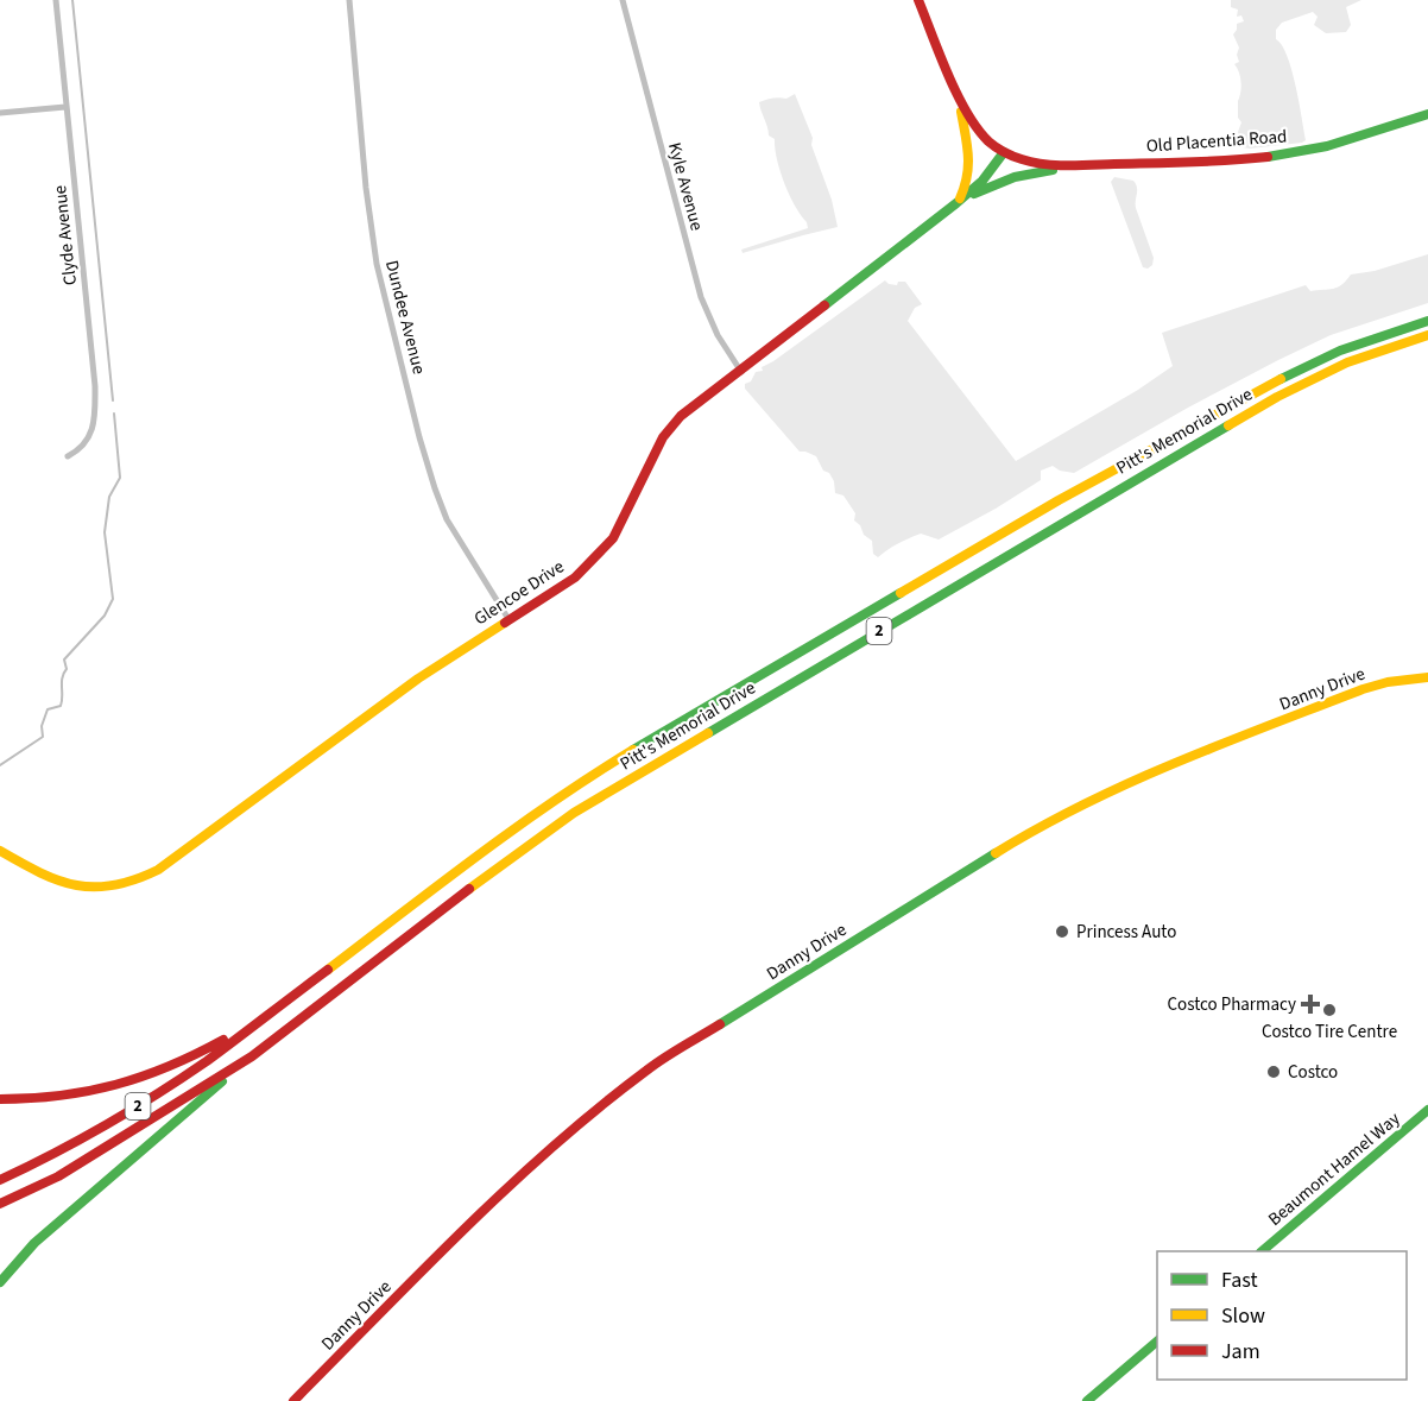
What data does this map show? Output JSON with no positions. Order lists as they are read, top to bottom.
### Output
{
  "streets": {
    "main road": [
      "Old Placentia Road",
      "Pitt's Memorial Drive",
      "Glencoe Drive",
      "2",
      "Danny Drive",
      "Beaumont Hamel Way"
    ],
    "street": ["Kyle Avenue", "Clyde Avenue", "Dundee Avenue"]
  },
  "crossings": [
    ["Old Placentia Road", "Glencoe Drive"],
    ["Kyle Avenue", "Glencoe Drive"],
    ["Dundee Avenue", "Glencoe Drive"]
  ],
  "places": {
    "other": ["Princess Auto", "Costco Tire Centre", "Costco"],
    "health": ["Costco Pharmacy"]
  },
  "legend": ["Fast", "Slow", "Jam"]
}
